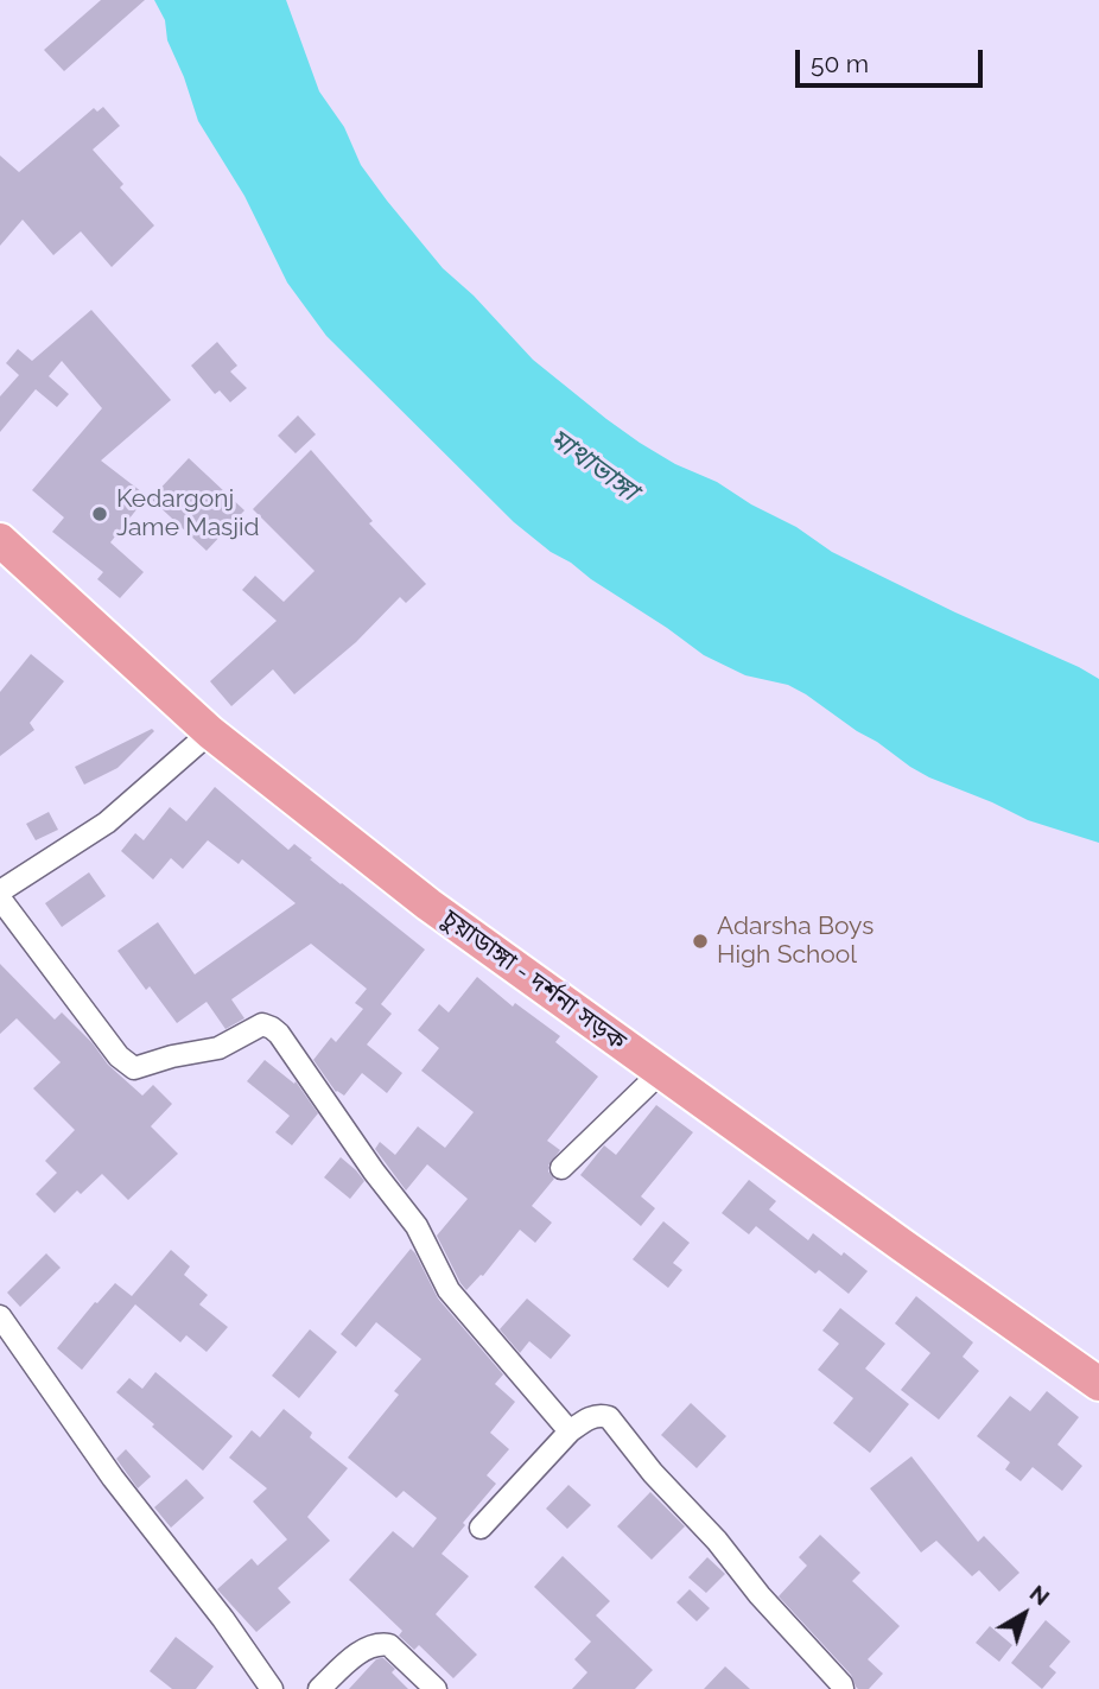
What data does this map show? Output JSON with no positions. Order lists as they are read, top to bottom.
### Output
{
  "streets": {
    "main road": ["চুয়াডাঙ্গা - দর্শনা সড়ক"]
  },
  "water": ["মাথাভাঙ্গা"],
  "places": ["Kedargonj Jame Masjid", "Adarsha Boys High School"],
  "scale_bar": "50 m",
  "north": "top right"
}
